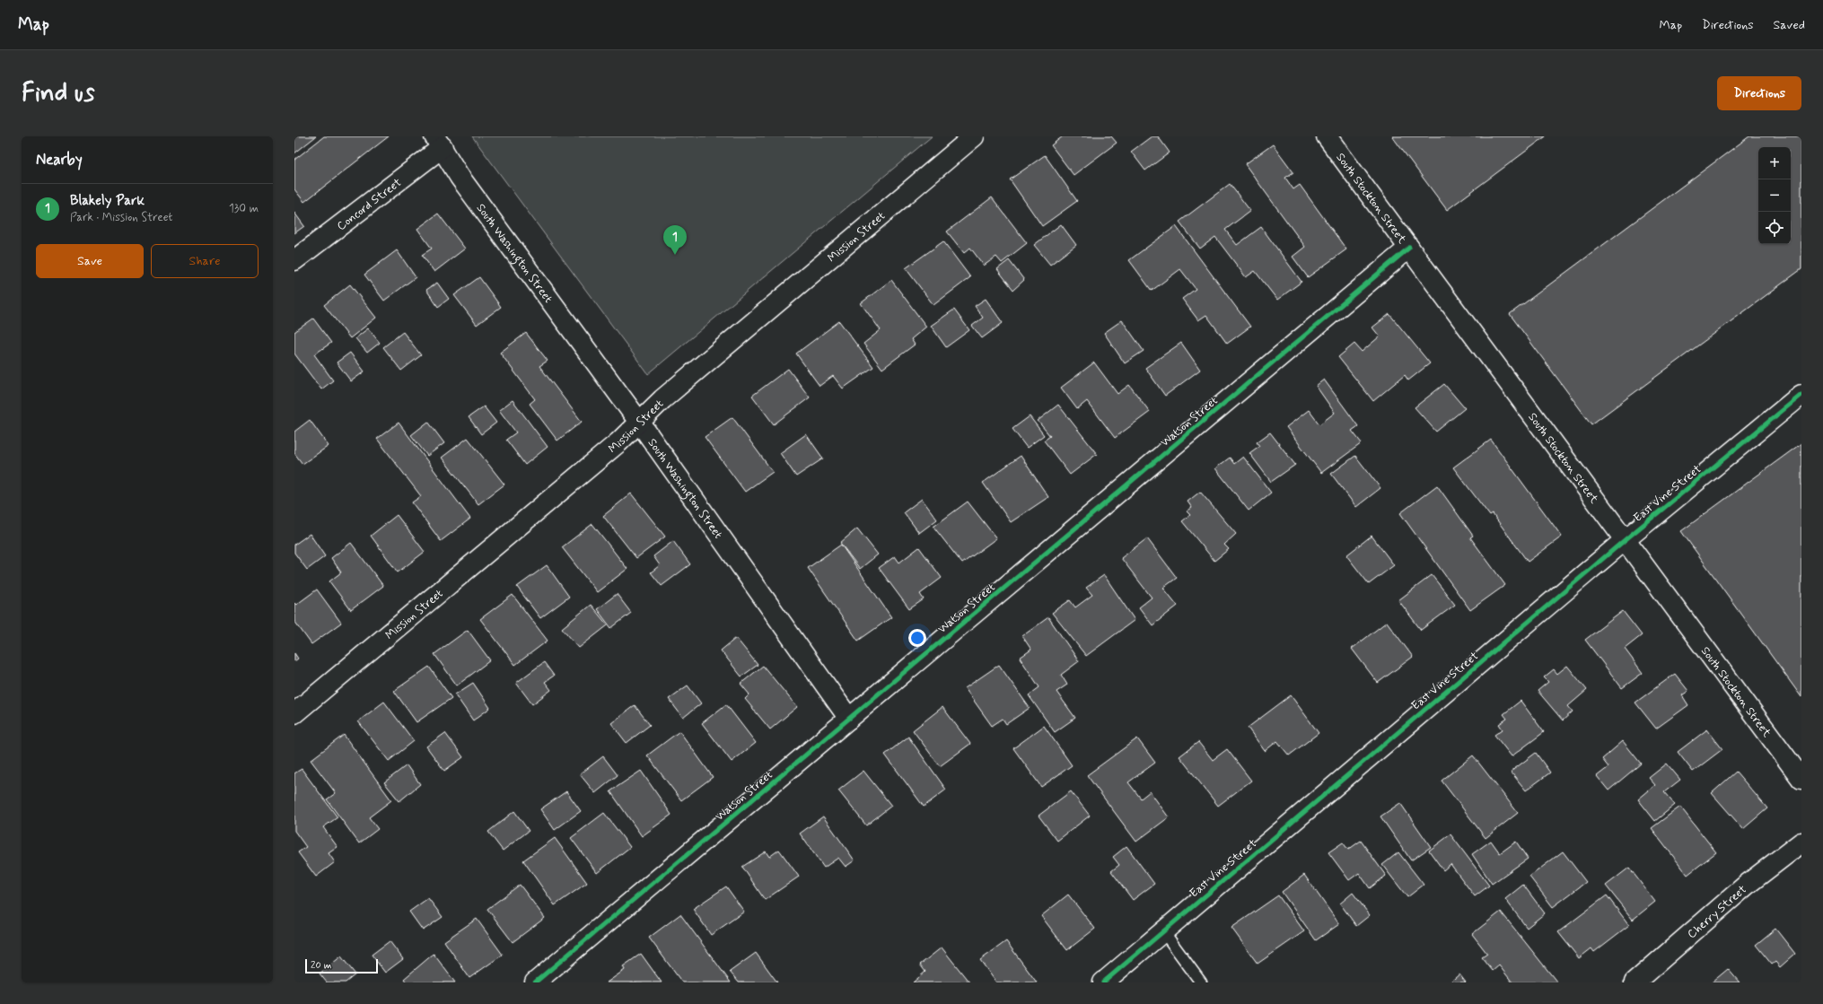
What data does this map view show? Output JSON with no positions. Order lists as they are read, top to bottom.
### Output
{
  "streets": {
    "street": [
      "South Stockton Street",
      "Concord Street",
      "Mission Street",
      "South Washington Street",
      "Watson Street",
      "East Vine Street",
      "Cherry Street"
    ]
  },
  "crossings": [
    ["South Stockton Street", "Watson Street"],
    ["South Stockton Street", "East Vine Street"],
    ["Concord Street", "South Washington Street"],
    ["Mission Street", "South Washington Street"],
    ["South Washington Street", "Watson Street"]
  ],
  "scale_bar": "20 m",
  "page": {
    "header": "Map",
    "nav": ["Map", "Directions", "Saved"],
    "buttons": [
      "Directions",
      ["Save", "Share"]
    ],
    "title": "Find us",
    "heading": "Nearby",
    "map_buttons": ["+", "−"],
    "list": [
      {
        "mark": "1",
        "name": "Blakely Park",
        "note": "Park · Mission Street",
        "value": "130 m"
      }
    ],
    "pins": "1",
    "scale": "20 m"
  }
}
